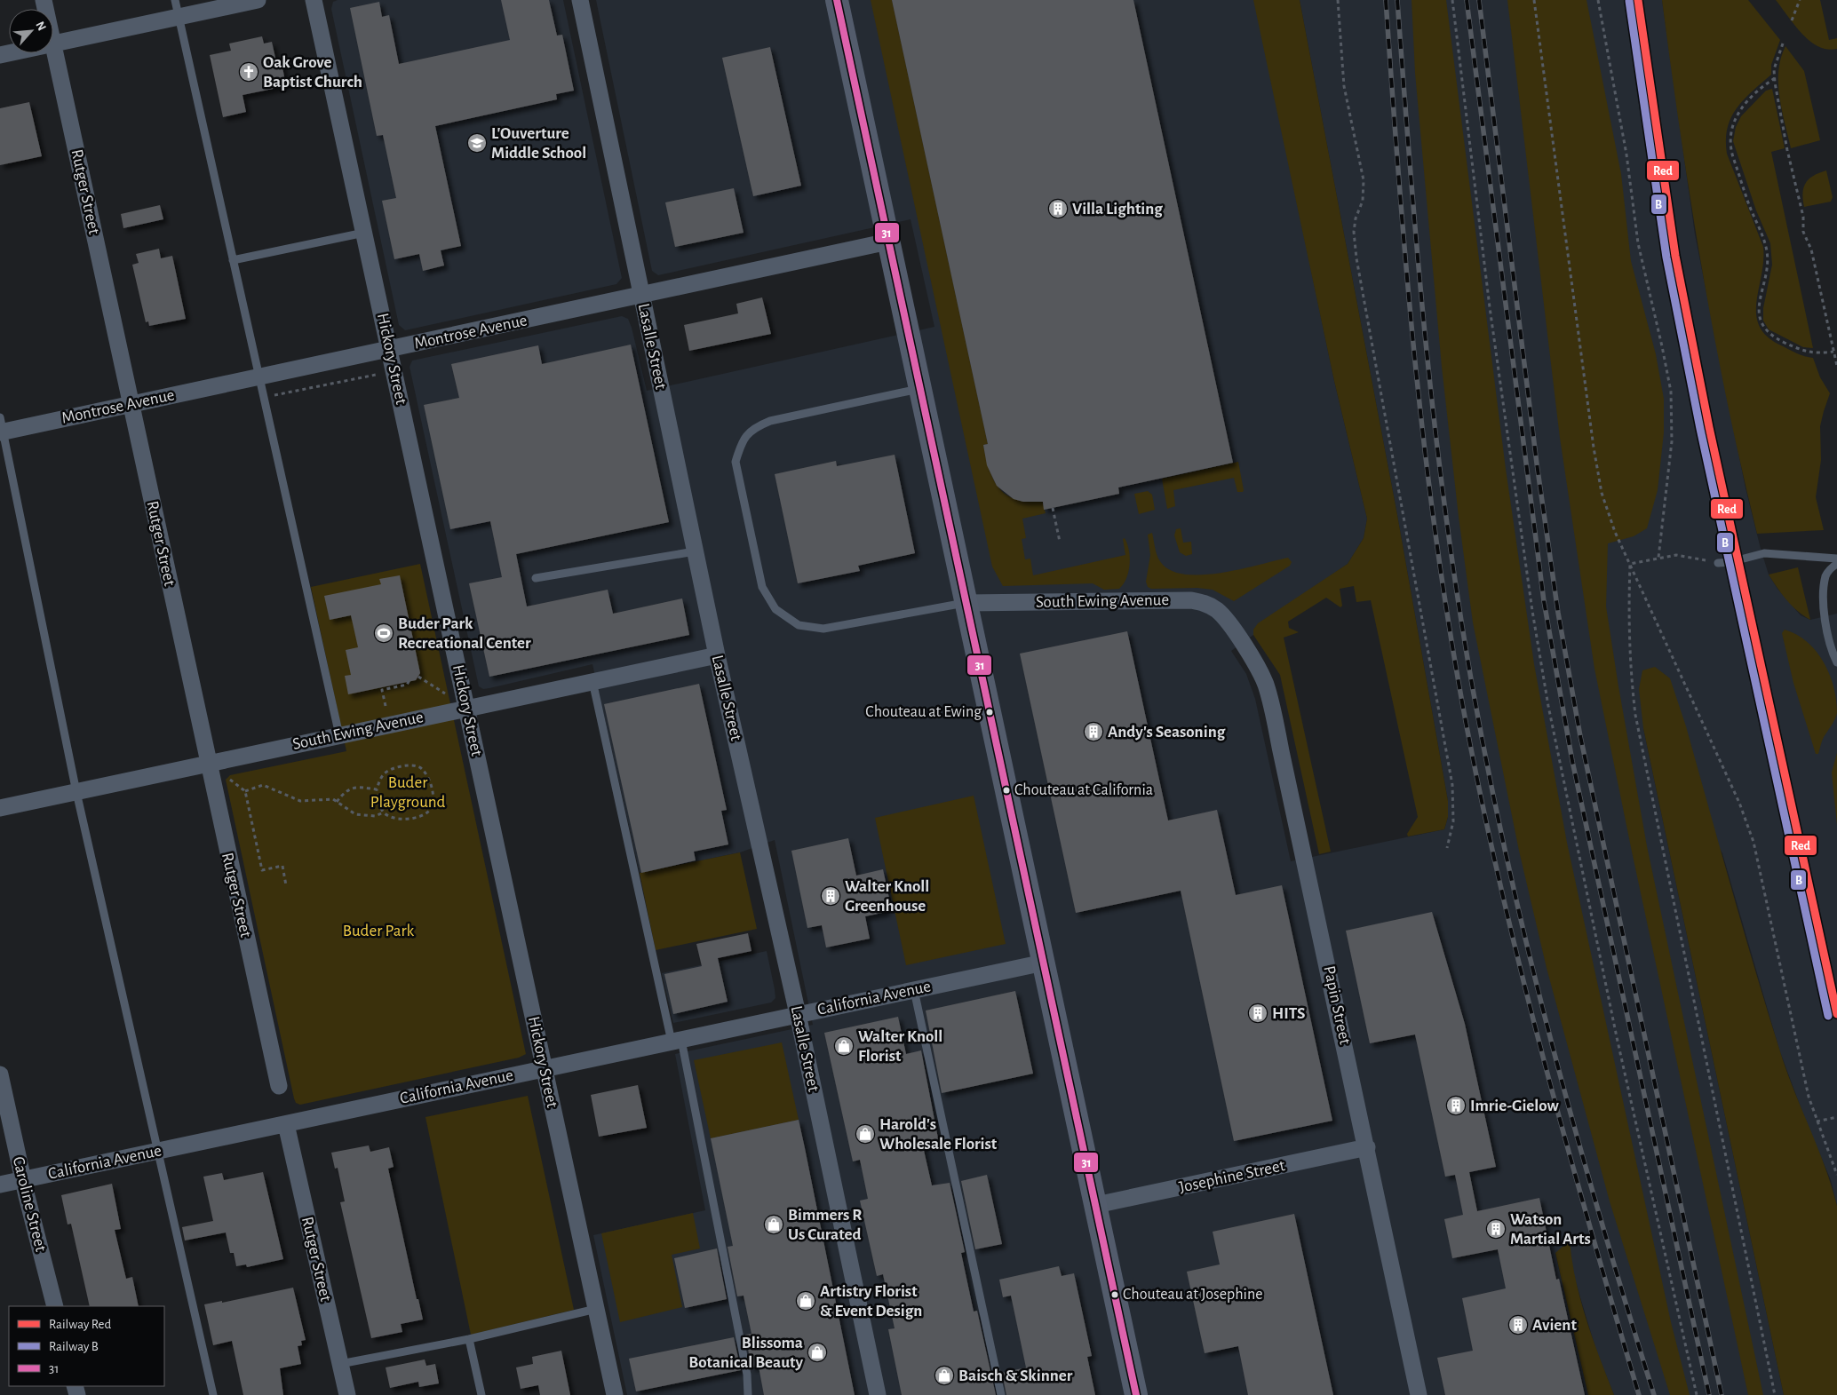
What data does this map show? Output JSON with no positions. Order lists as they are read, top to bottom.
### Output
{
  "streets": {
    "street": [
      "Rutger Street",
      "Montrose Avenue",
      "Lasalle Street",
      "Hickory Street",
      "South Ewing Avenue",
      "California Avenue",
      "Papin Street",
      "Josephine Street",
      "Caroline Street"
    ]
  },
  "crossings": [
    ["Rutger Street", "Montrose Avenue"],
    ["Rutger Street", "South Ewing Avenue"],
    ["Rutger Street", "California Avenue"],
    ["Montrose Avenue", "Lasalle Street"],
    ["Montrose Avenue", "Hickory Street"],
    ["Lasalle Street", "South Ewing Avenue"],
    ["Lasalle Street", "California Avenue"],
    ["Hickory Street", "South Ewing Avenue"],
    ["Hickory Street", "California Avenue"],
    ["South Ewing Avenue", "Papin Street"],
    ["California Avenue", "Caroline Street"],
    ["Papin Street", "Josephine Street"]
  ],
  "parks": ["Buder Playground", "Buder Park"],
  "places": {
    "church": ["Oak Grove Baptist Church"],
    "school or university": ["L'Ouverture Middle School"],
    "building": [
      "Villa Lighting",
      "Andy's Seasoning",
      "Walter Knoll Greenhouse",
      "HITS",
      "Imrie-Gielow",
      "Watson Martial Arts",
      "Avient"
    ],
    "sports": ["Buder Park Recreational Center"],
    "other": ["Chouteau at Ewing", "Chouteau at California", "Chouteau at Josephine"],
    "shop": [
      "Walter Knoll Florist",
      "Harold's Wholesale Florist",
      "Bimmers R Us Curated",
      "Artistry Florist & Event Design",
      "Blissoma Botanical Beauty",
      "Baisch & Skinner"
    ]
  },
  "lines": ["rail line Red", "transit line 31", "rail line B"],
  "legend": ["Railway Red", "Railway B", "31"],
  "north": "top right"
}
